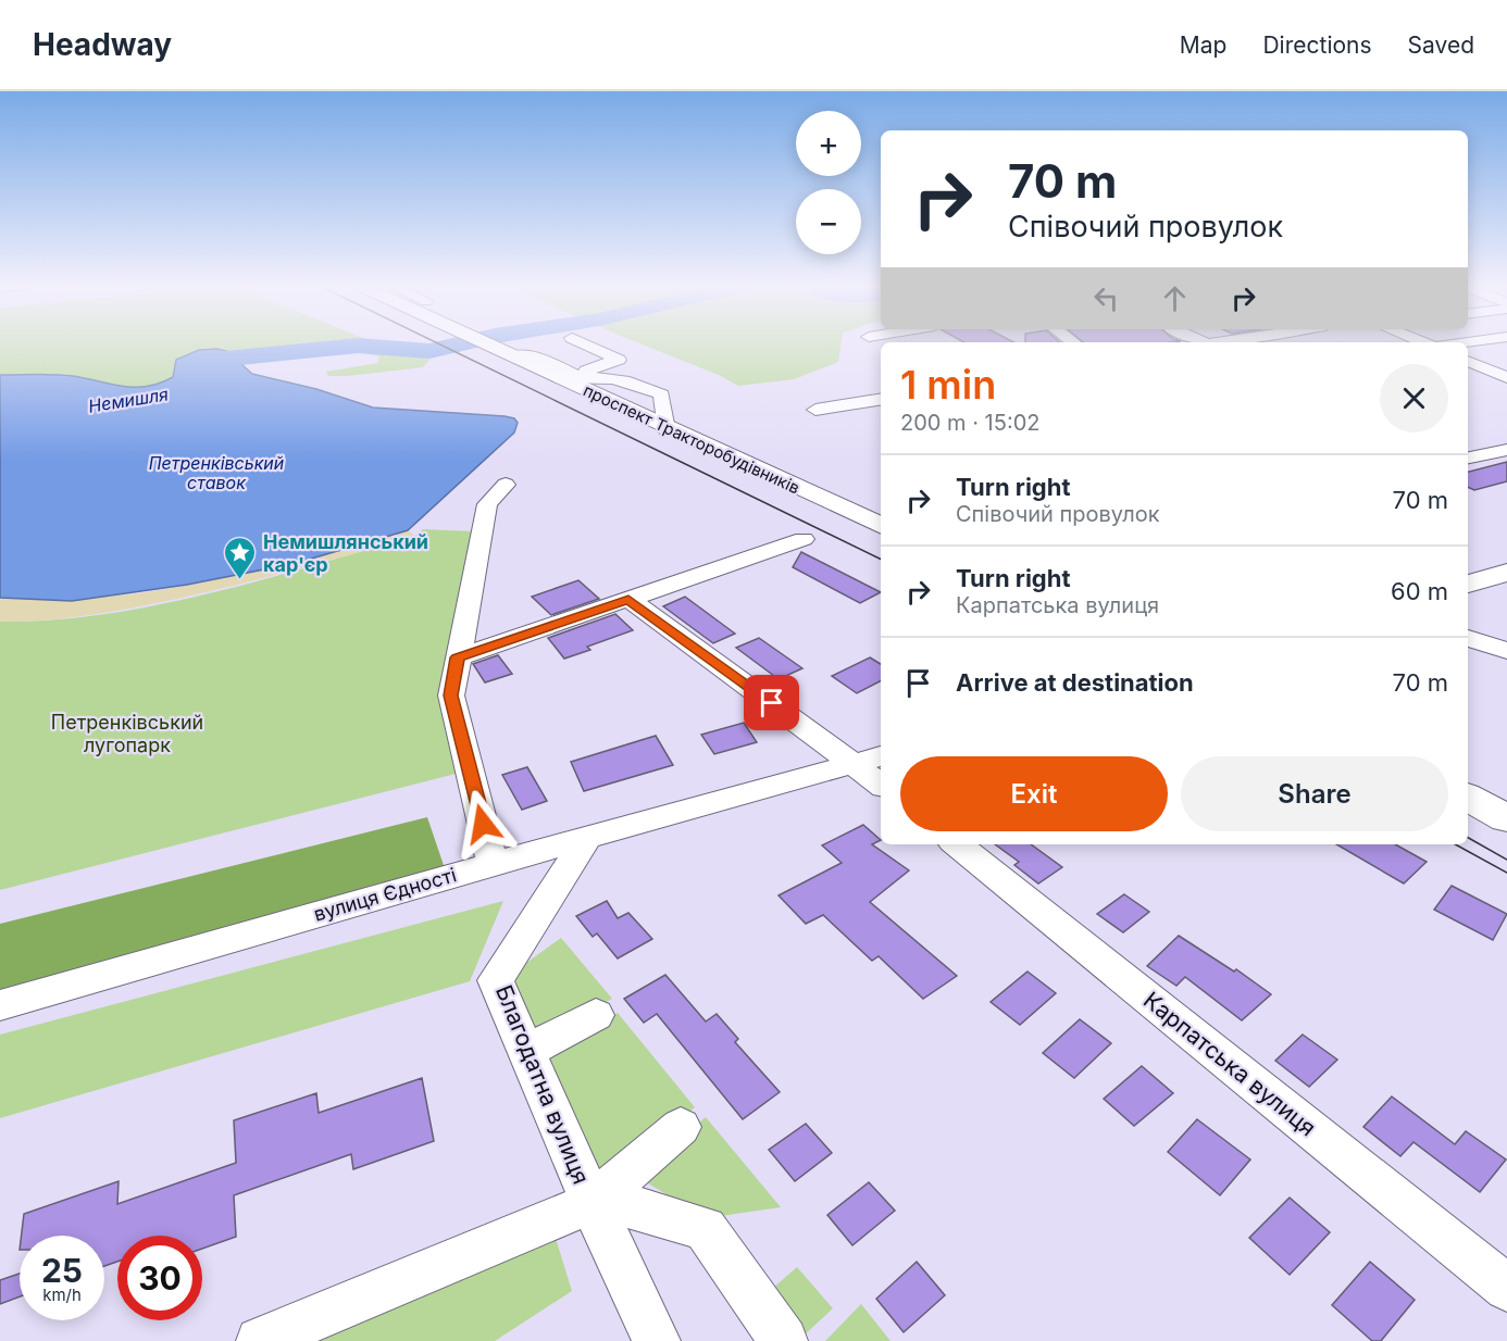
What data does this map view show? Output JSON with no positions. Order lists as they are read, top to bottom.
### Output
{
  "streets": {
    "main road": ["проспект Тракторобудівників"],
    "street": ["вулиця Єдності", "Карпатська вулиця", "Благодатна вулиця"]
  },
  "crossings": [
    ["вулиця Єдності", "Благодатна вулиця"]
  ],
  "water": ["Немишля", "Петренківський ставок"],
  "parks": ["Петренківський лугопарк"],
  "places": {
    "place": ["Немишлянський кар'єр"]
  },
  "page": {
    "header": "Headway",
    "nav": ["Map", "Directions", "Saved"],
    "map_buttons": ["+", "−"],
    "turn": ["70 m", "Співочий провулок"],
    "heading": ["1 min", "200 m · 15:02"],
    "list": [
      {
        "name": "Turn right",
        "note": "Співочий провулок",
        "value": "70 m"
      },
      {
        "name": "Turn right",
        "note": "Карпатська вулиця",
        "value": "60 m"
      },
      {
        "name": "Arrive at destination",
        "value": "70 m"
      }
    ],
    "buttons": ["Exit", "Share"],
    "speed": "25 km/h",
    "limit": "30"
  }
}
